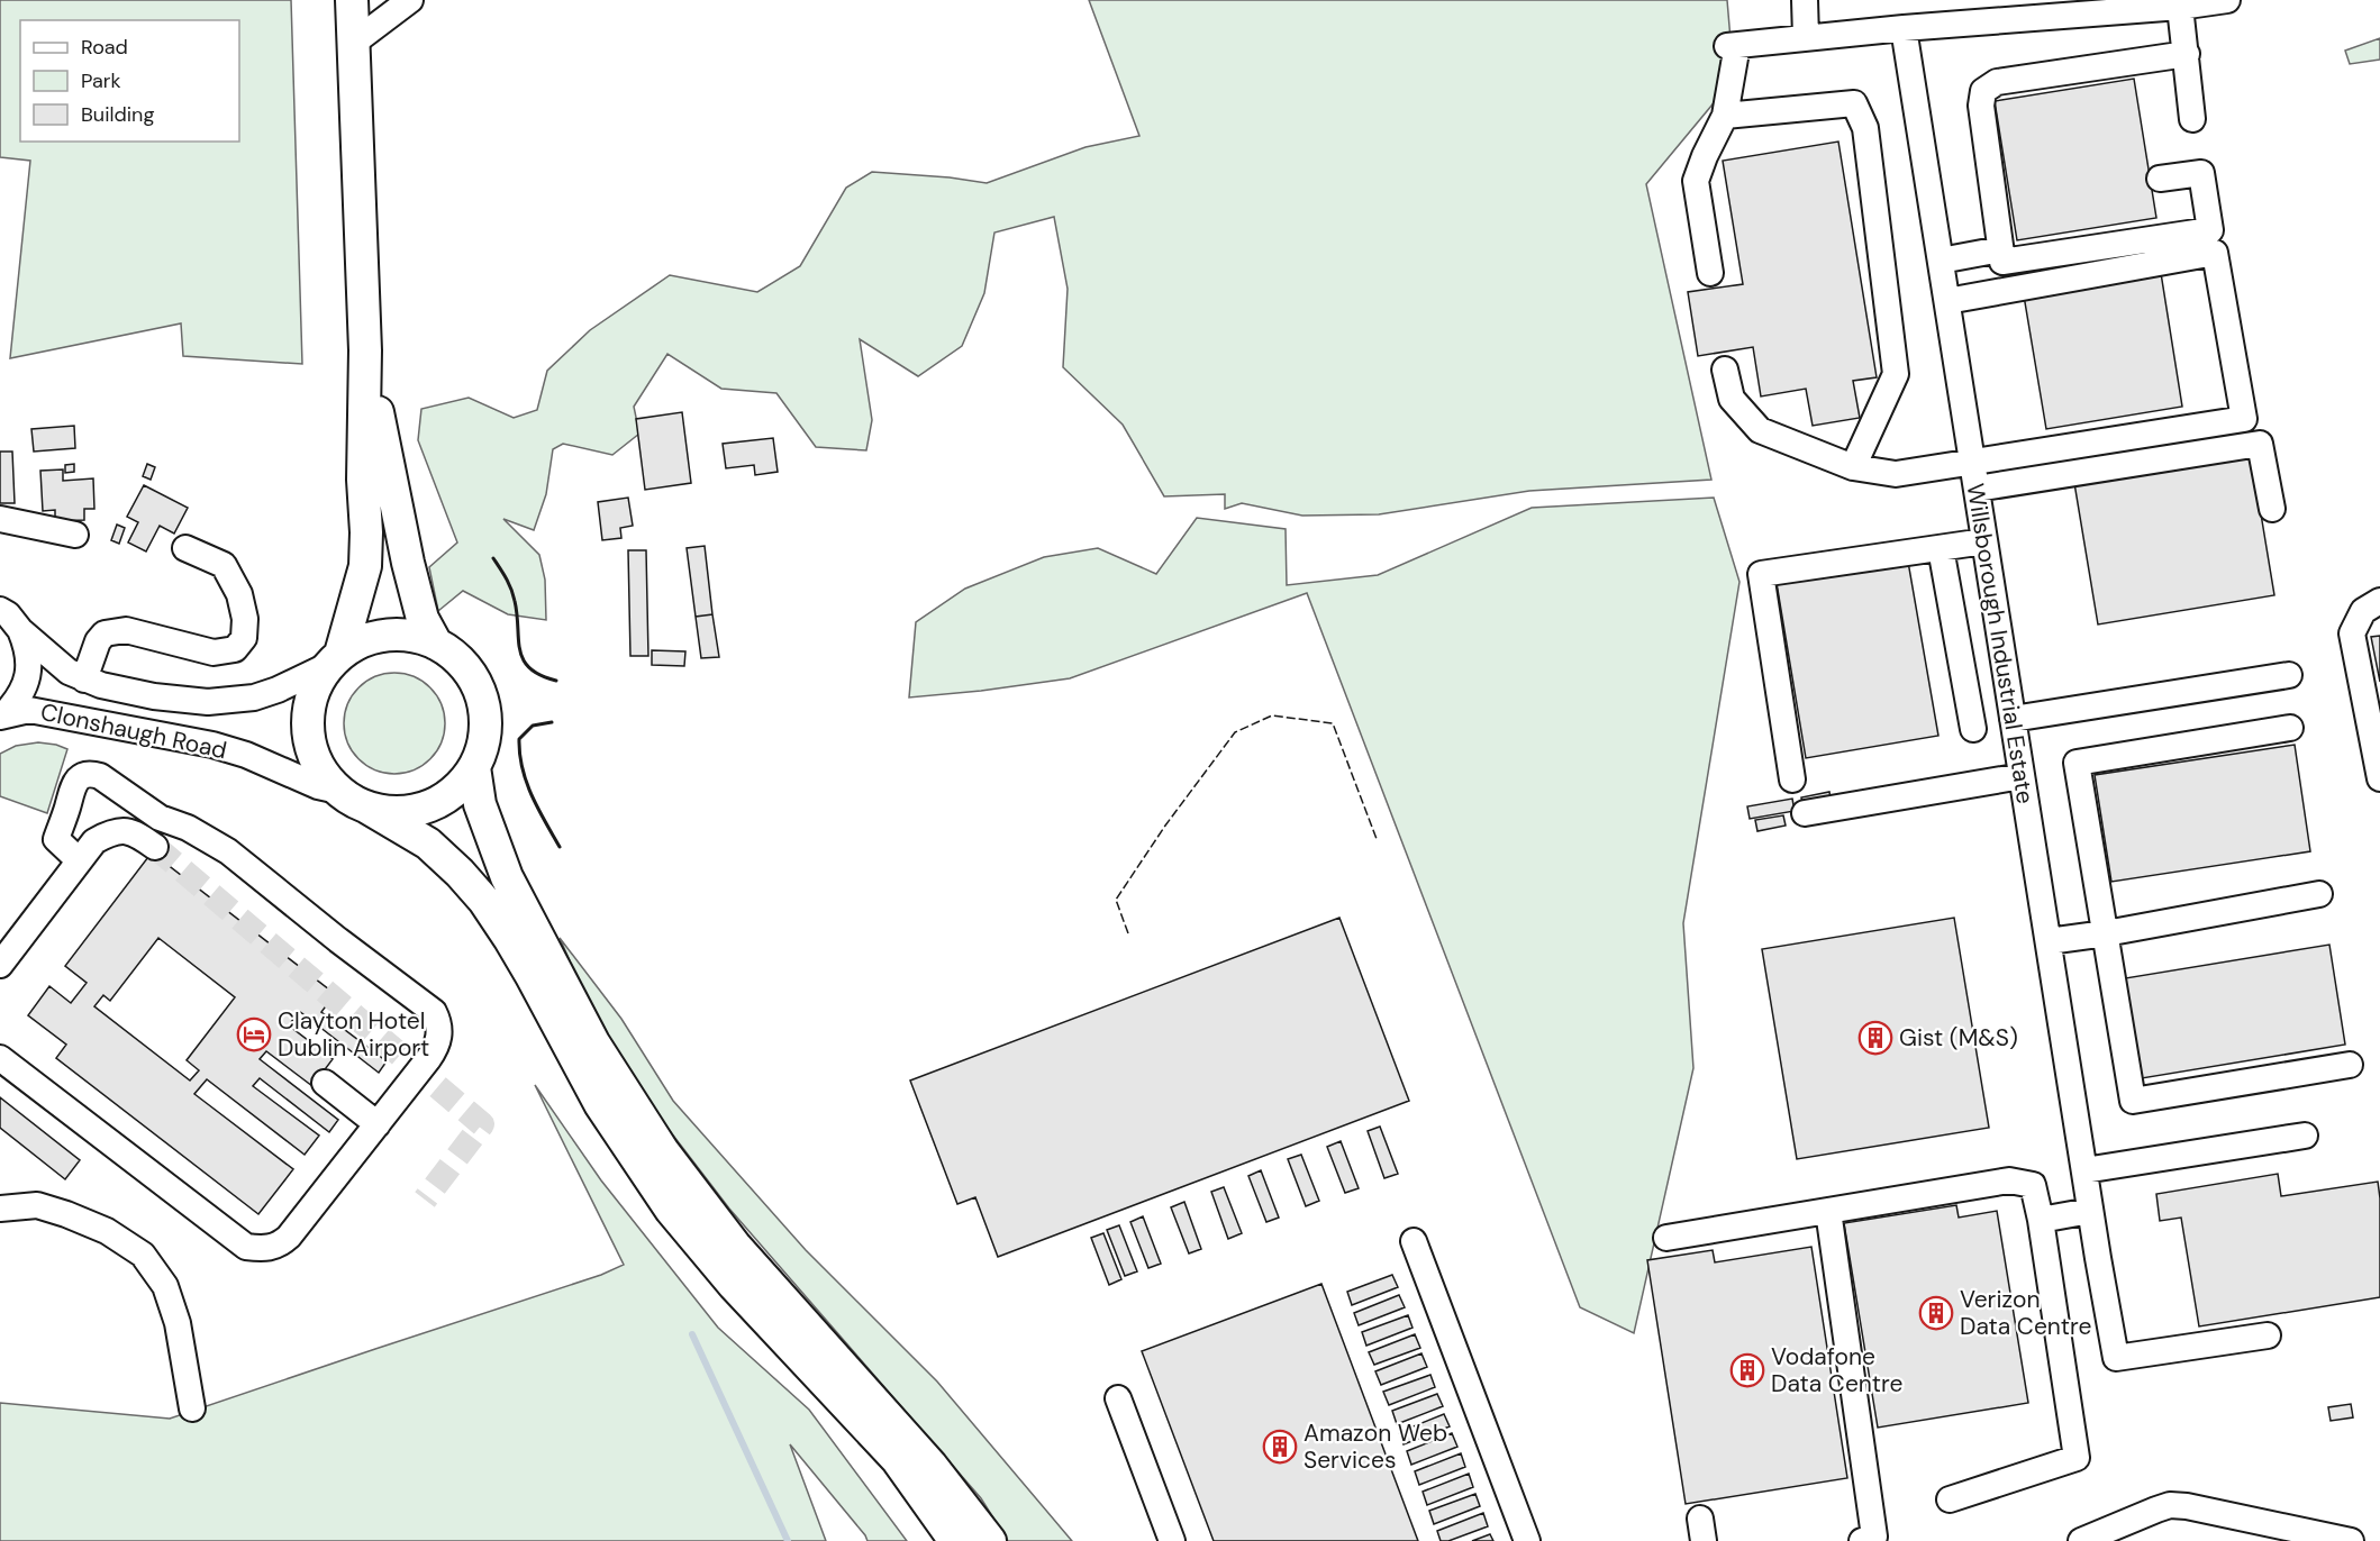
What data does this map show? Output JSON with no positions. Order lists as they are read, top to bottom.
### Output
{
  "streets": {
    "street": ["Willsborough Industrial Estate", "Clonshaugh Road"]
  },
  "places": {
    "hotel": ["Clayton Hotel Dublin Airport"],
    "building": [
      "Gist (M&S)",
      "Verizon Data Centre",
      "Vodafone Data Centre",
      "Amazon Web Services"
    ]
  },
  "legend": ["Road", "Park", "Building"]
}
